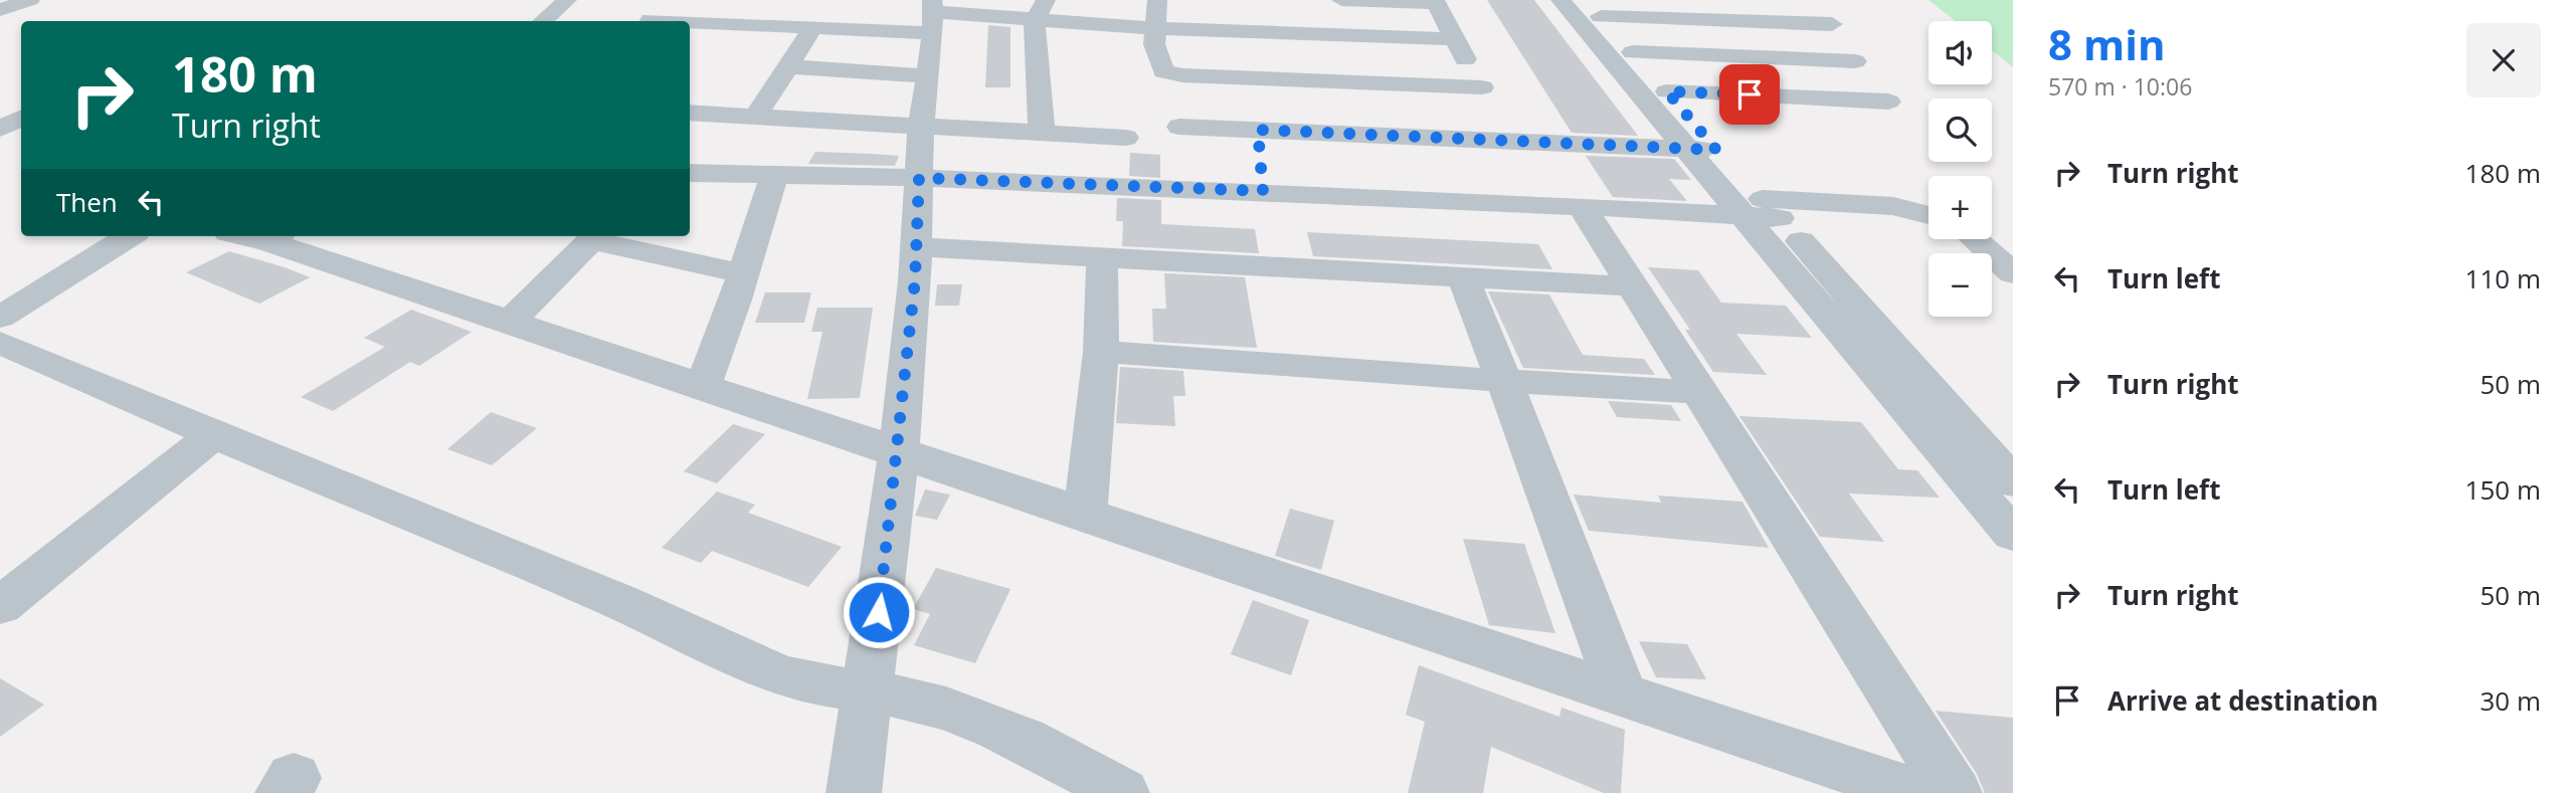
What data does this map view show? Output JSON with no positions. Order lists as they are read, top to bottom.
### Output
{
  "page": {
    "heading": ["8 min", "570 m · 10:06"],
    "map_buttons": ["+", "−"],
    "turn": ["180 m", "Turn right"],
    "list": [
      {
        "name": "Turn right",
        "value": "180 m"
      },
      {
        "name": "Turn left",
        "value": "110 m"
      },
      {
        "name": "Turn right",
        "value": "50 m"
      },
      {
        "name": "Turn left",
        "value": "150 m"
      },
      {
        "name": "Turn right",
        "value": "50 m"
      },
      {
        "name": "Arrive at destination",
        "value": "30 m"
      }
    ],
    "then": "Then"
  }
}
